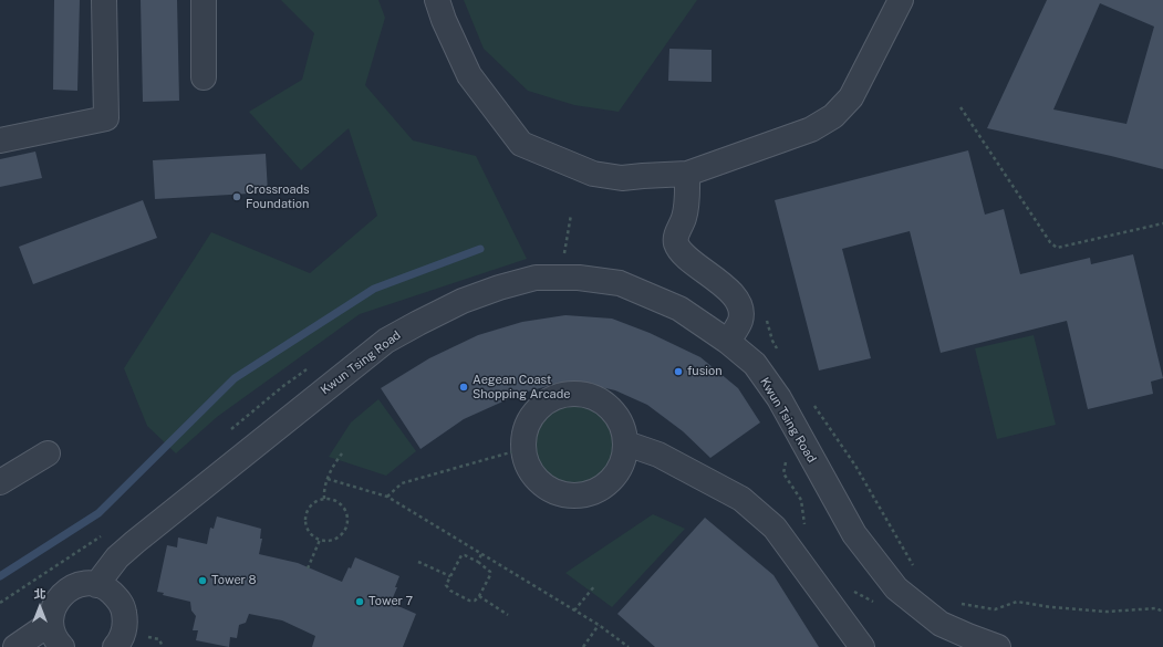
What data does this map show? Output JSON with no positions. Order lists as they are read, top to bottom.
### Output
{
  "streets": {
    "street": ["Kwun Tsing Road"]
  },
  "places": [
    "Crossroads Foundation",
    "fusion",
    "Aegean Coast Shopping Arcade",
    "Tower 8",
    "Tower 7"
  ],
  "north": "top"
}
